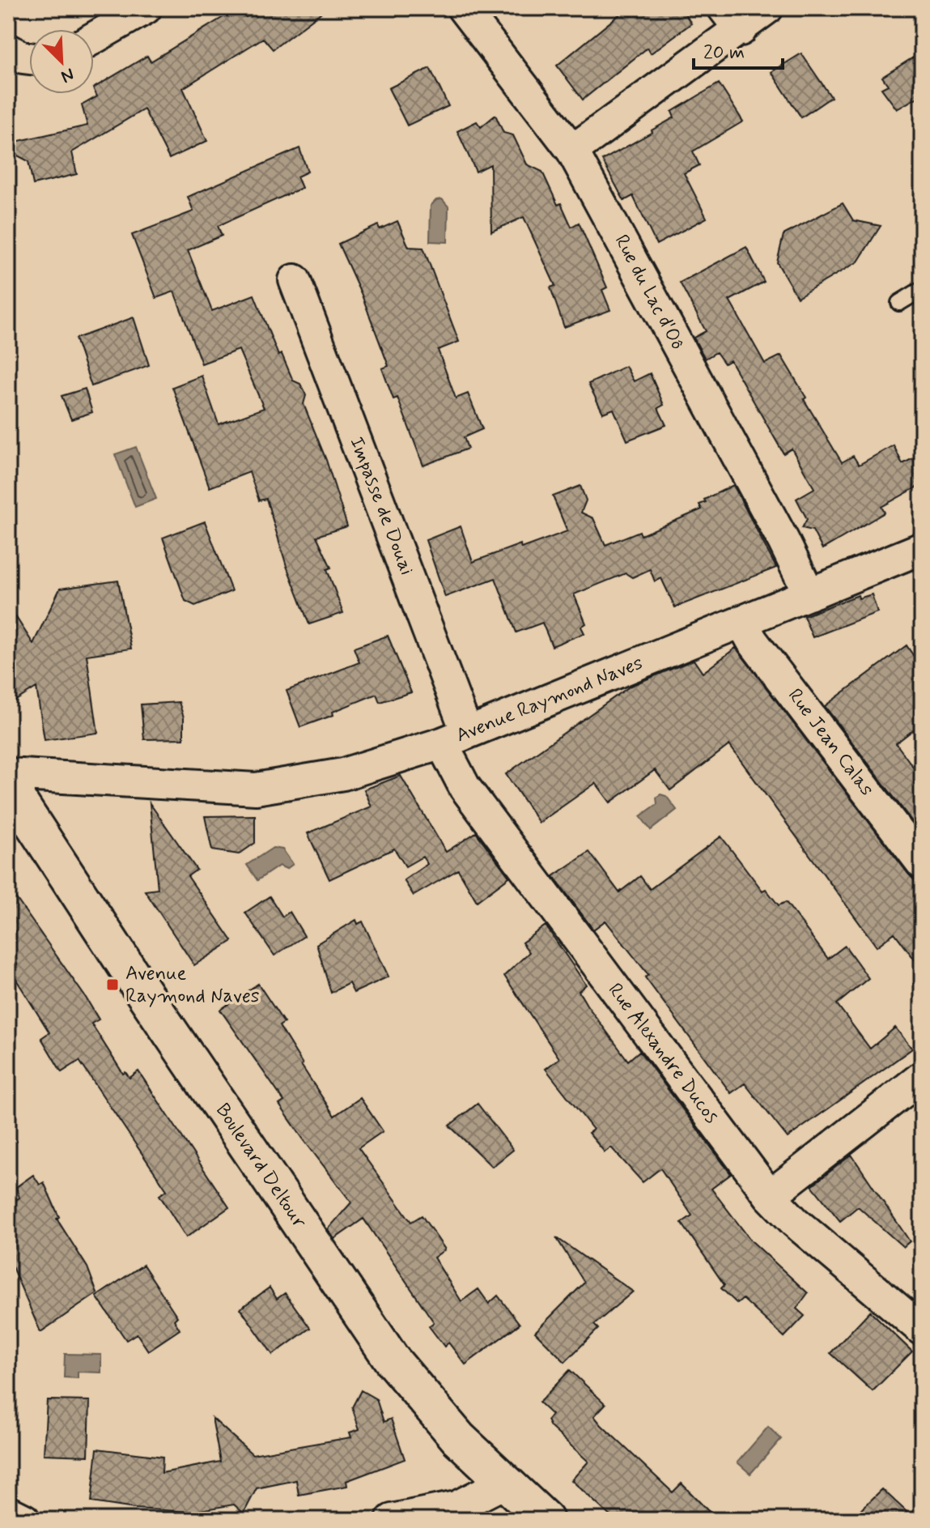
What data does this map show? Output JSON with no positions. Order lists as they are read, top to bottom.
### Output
{
  "streets": {
    "street": [
      "Rue du Lac d'Oô",
      "Impasse de Douai",
      "Avenue Raymond Naves",
      "Rue Jean Calas",
      "Rue Alexandre Ducos",
      "Boulevard Deltour"
    ]
  },
  "crossings": [
    ["Rue du Lac d'Oô", "Avenue Raymond Naves"],
    ["Impasse de Douai", "Avenue Raymond Naves"],
    ["Impasse de Douai", "Rue Alexandre Ducos"],
    ["Avenue Raymond Naves", "Rue Jean Calas"],
    ["Avenue Raymond Naves", "Rue Alexandre Ducos"]
  ],
  "places": {
    "transit": ["Avenue Raymond Naves"]
  },
  "scale_bar": "20 m",
  "north": "bottom right"
}
